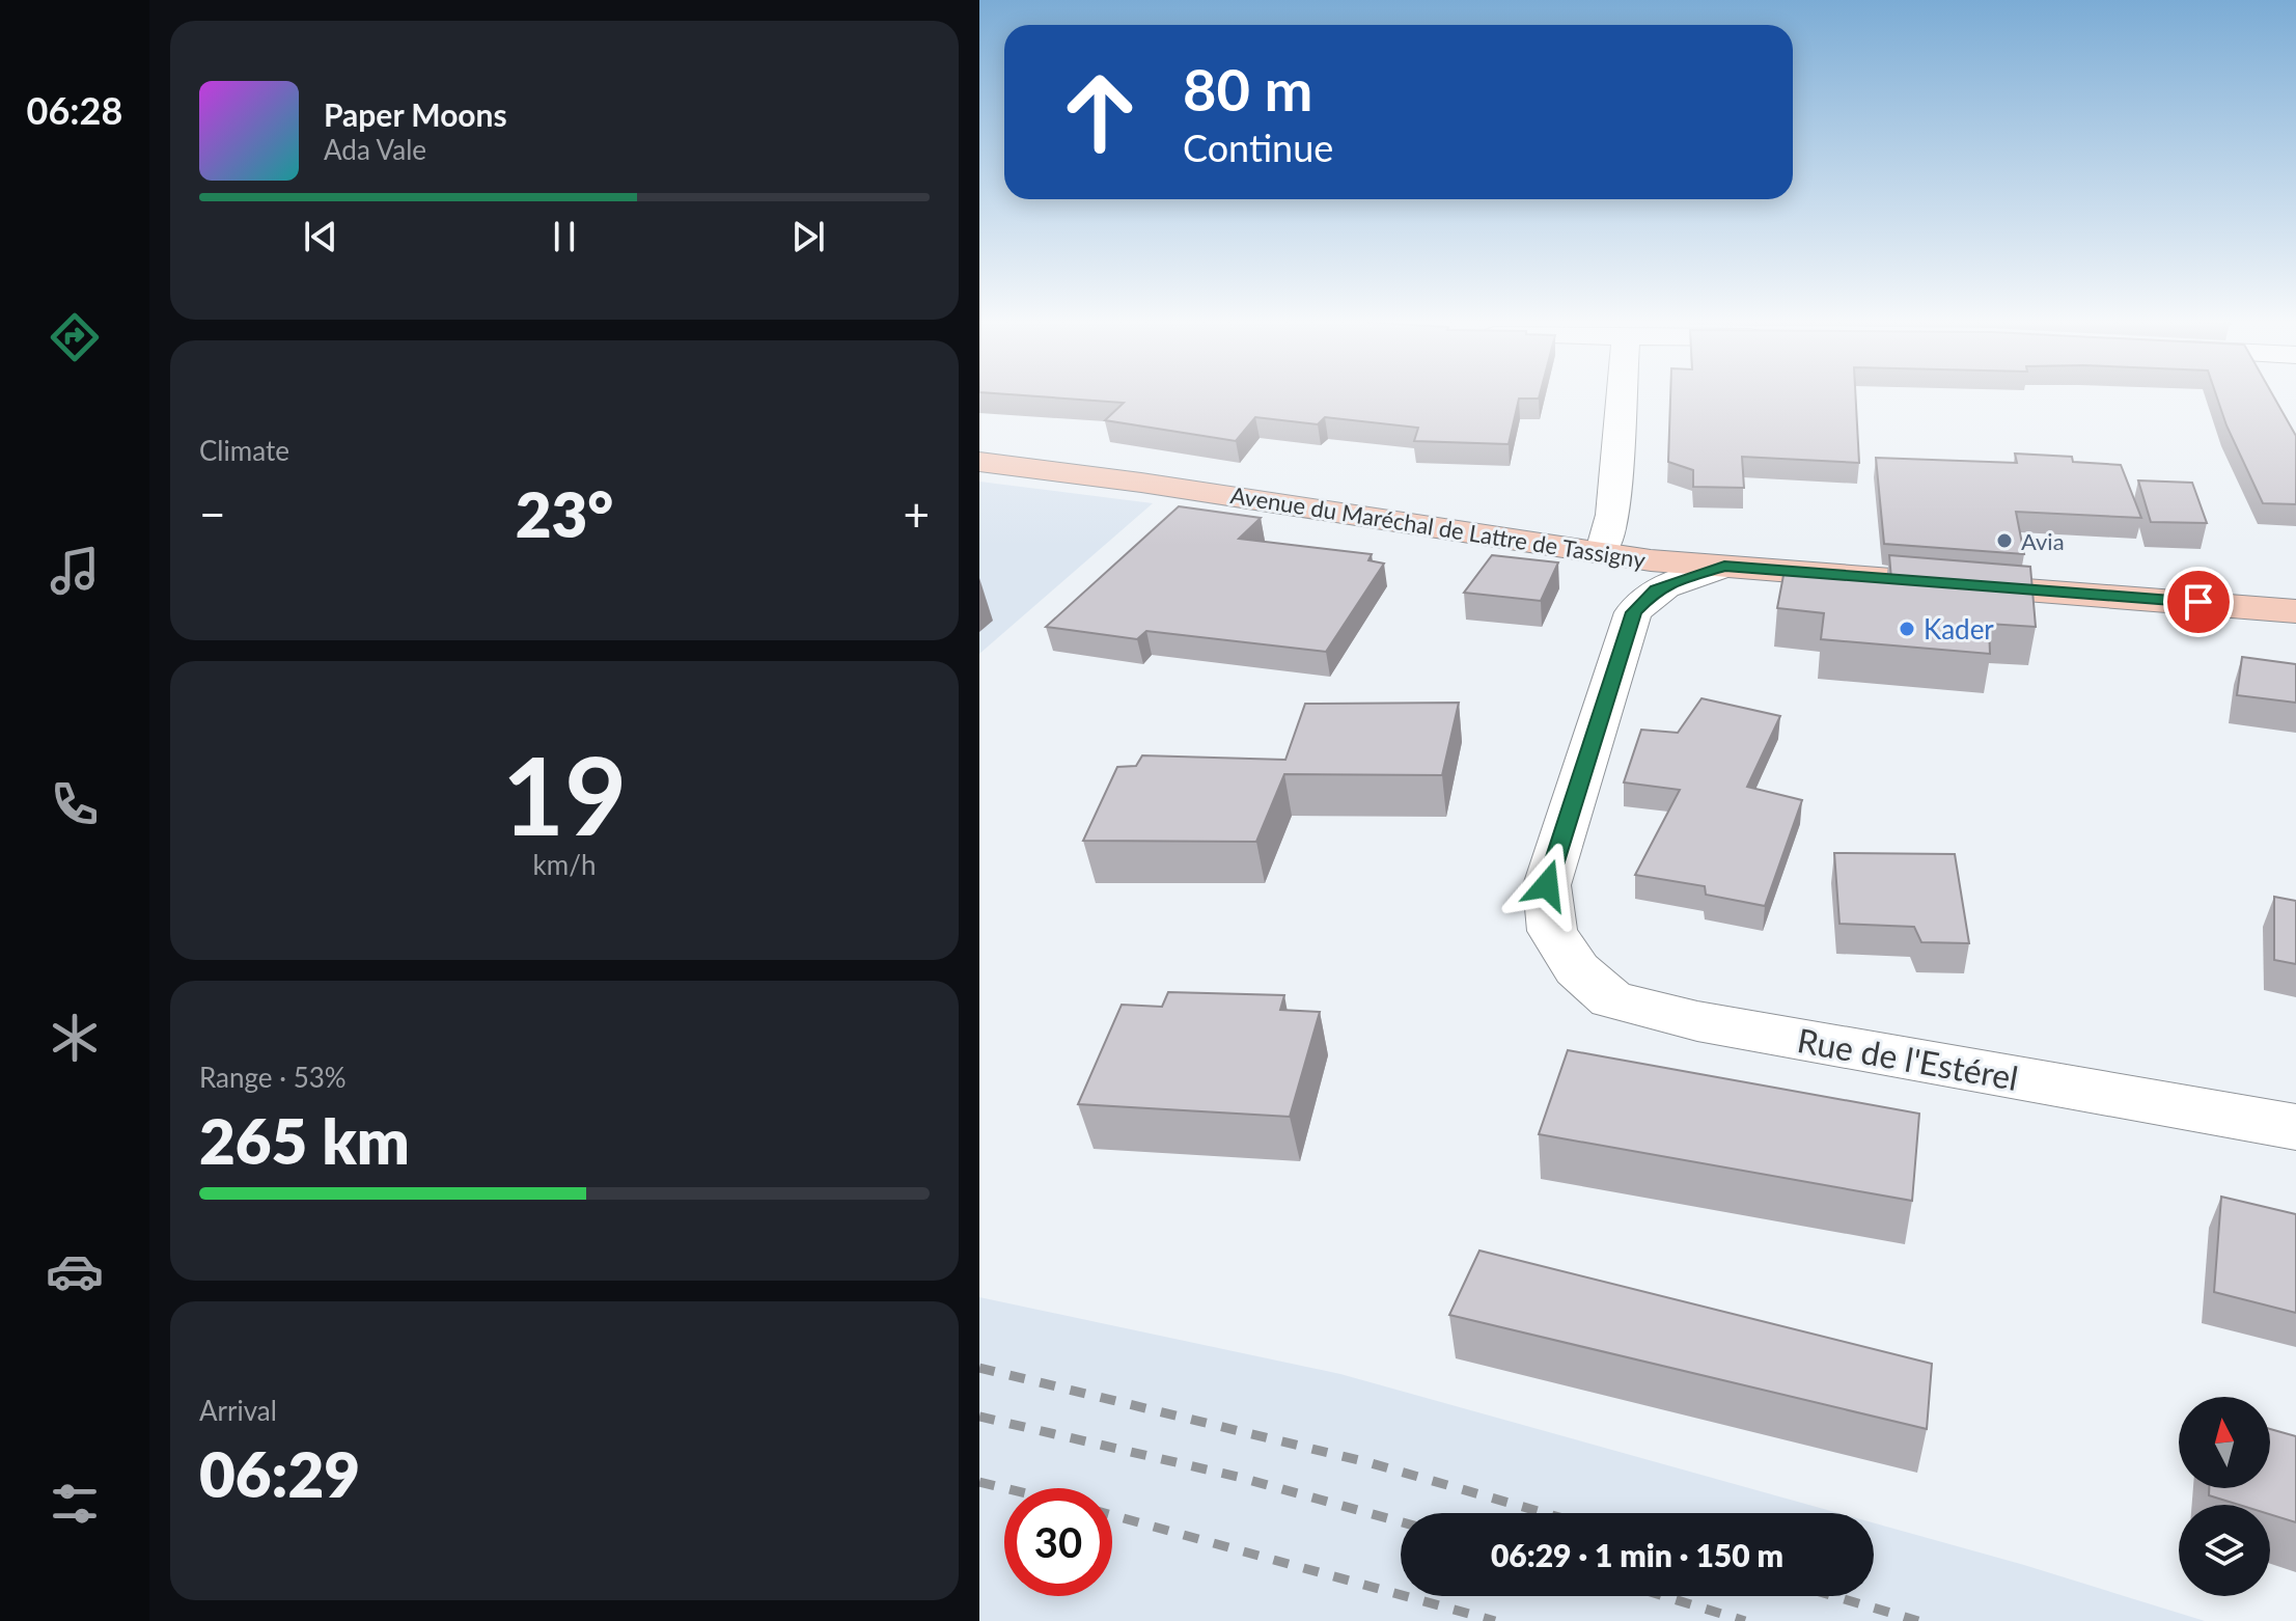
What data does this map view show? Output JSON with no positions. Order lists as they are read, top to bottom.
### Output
{
  "streets": {
    "main road": ["Avenue du Maréchal de Lattre de Tassigny"],
    "street": ["Rue de l'Estérel"]
  },
  "places": ["Avia", "Kader"],
  "north": "top",
  "page": {
    "tabs": "06:28",
    "turn": ["80 m", "Continue"],
    "song": ["Paper Moons", "Ada Vale"],
    "tile": [
      "Climate",
      ["19", "km/h"],
      ["Range · 53%", "265 km"],
      ["Arrival", "06:29"]
    ],
    "heat": ["−", "23°", "+"],
    "limit": "30",
    "trip": "06:29 · 1 min · 150 m"
  }
}
